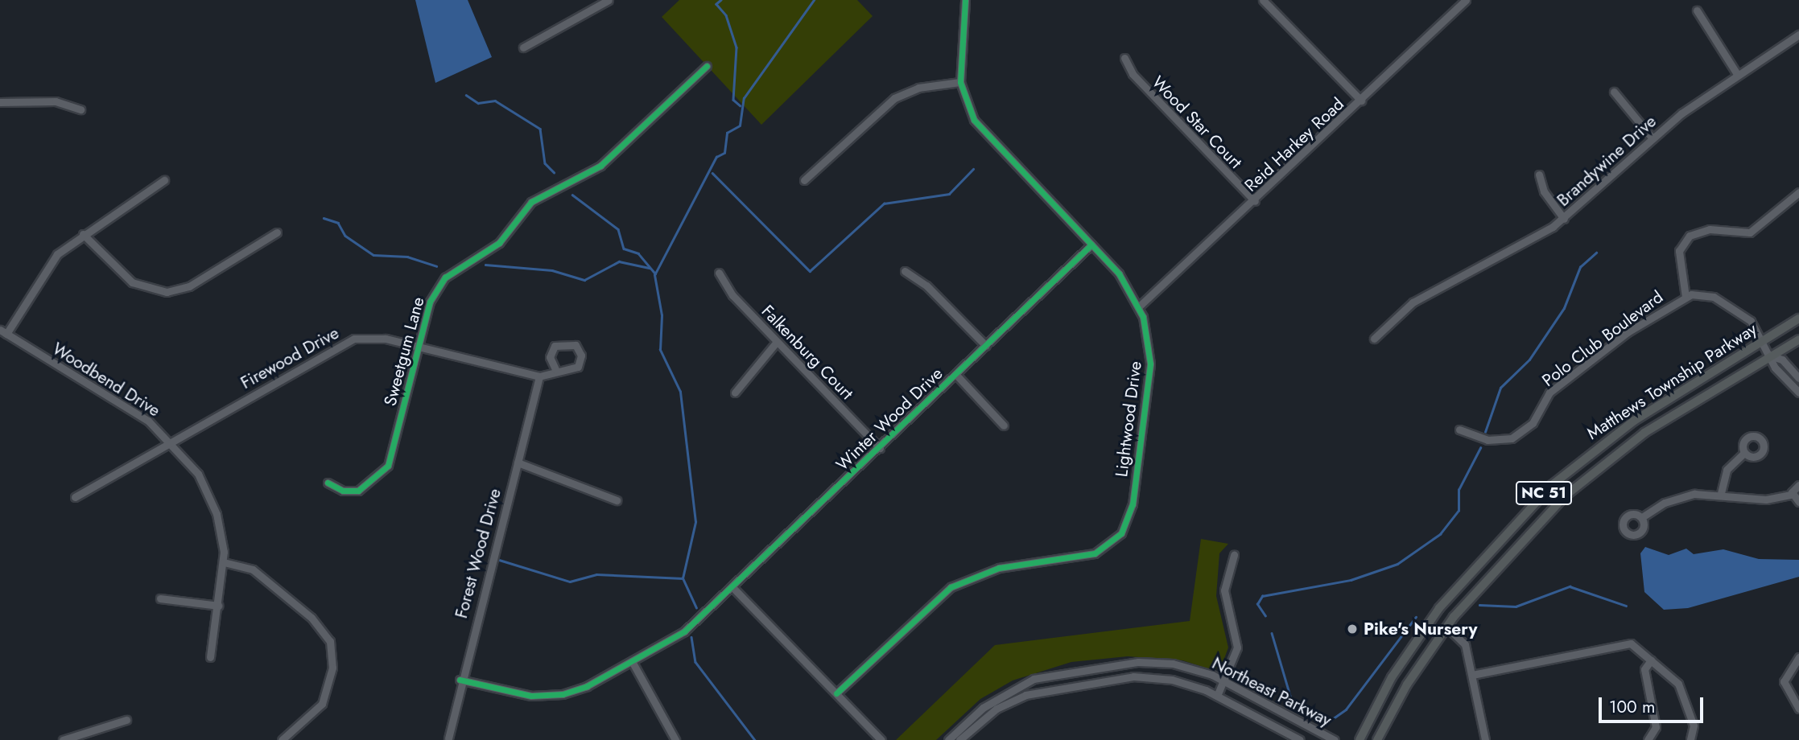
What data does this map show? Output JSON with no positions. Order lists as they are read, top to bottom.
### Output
{
  "streets": {
    "main road": ["Matthews Township Parkway", "NC 51"],
    "street": [
      "Wood Star Court",
      "Reid Harkey Road",
      "Brandywine Drive",
      "Polo Club Boulevard",
      "Sweetgum Lane",
      "Falkenburg Court",
      "Firewood Drive",
      "Woodbend Drive",
      "Winter Wood Drive",
      "Lightwood Drive",
      "Forest Wood Drive",
      "Northeast Parkway"
    ]
  },
  "crossings": [
    ["Wood Star Court", "Reid Harkey Road"],
    ["Reid Harkey Road", "Lightwood Drive"],
    ["Polo Club Boulevard", "Matthews Township Parkway"],
    ["Sweetgum Lane", "Firewood Drive"],
    ["Falkenburg Court", "Winter Wood Drive"],
    ["Firewood Drive", "Woodbend Drive"],
    ["Firewood Drive", "Forest Wood Drive"],
    ["Winter Wood Drive", "Lightwood Drive"],
    ["Winter Wood Drive", "Forest Wood Drive"]
  ],
  "places": ["Pike's Nursery"],
  "scale_bar": "100 m"
}
